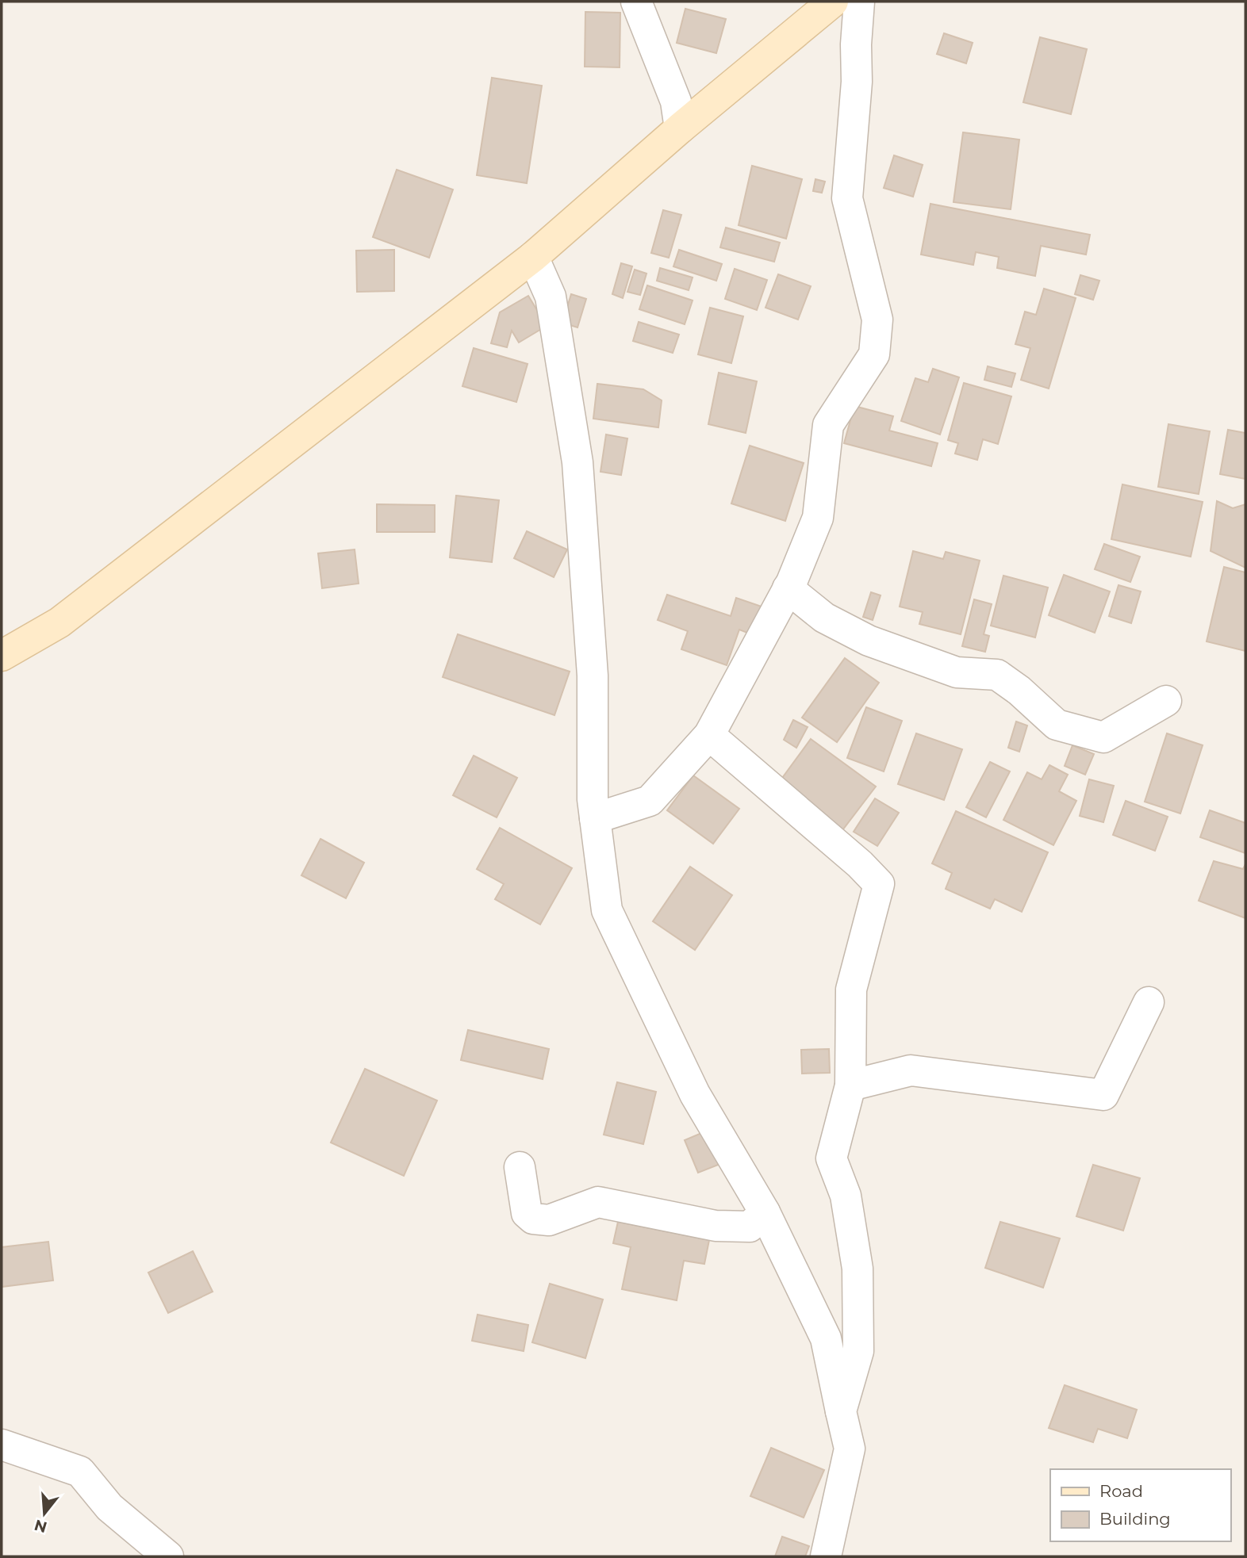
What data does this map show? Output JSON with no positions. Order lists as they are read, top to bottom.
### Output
{
  "legend": ["Road", "Building"],
  "north": "bottom"
}
